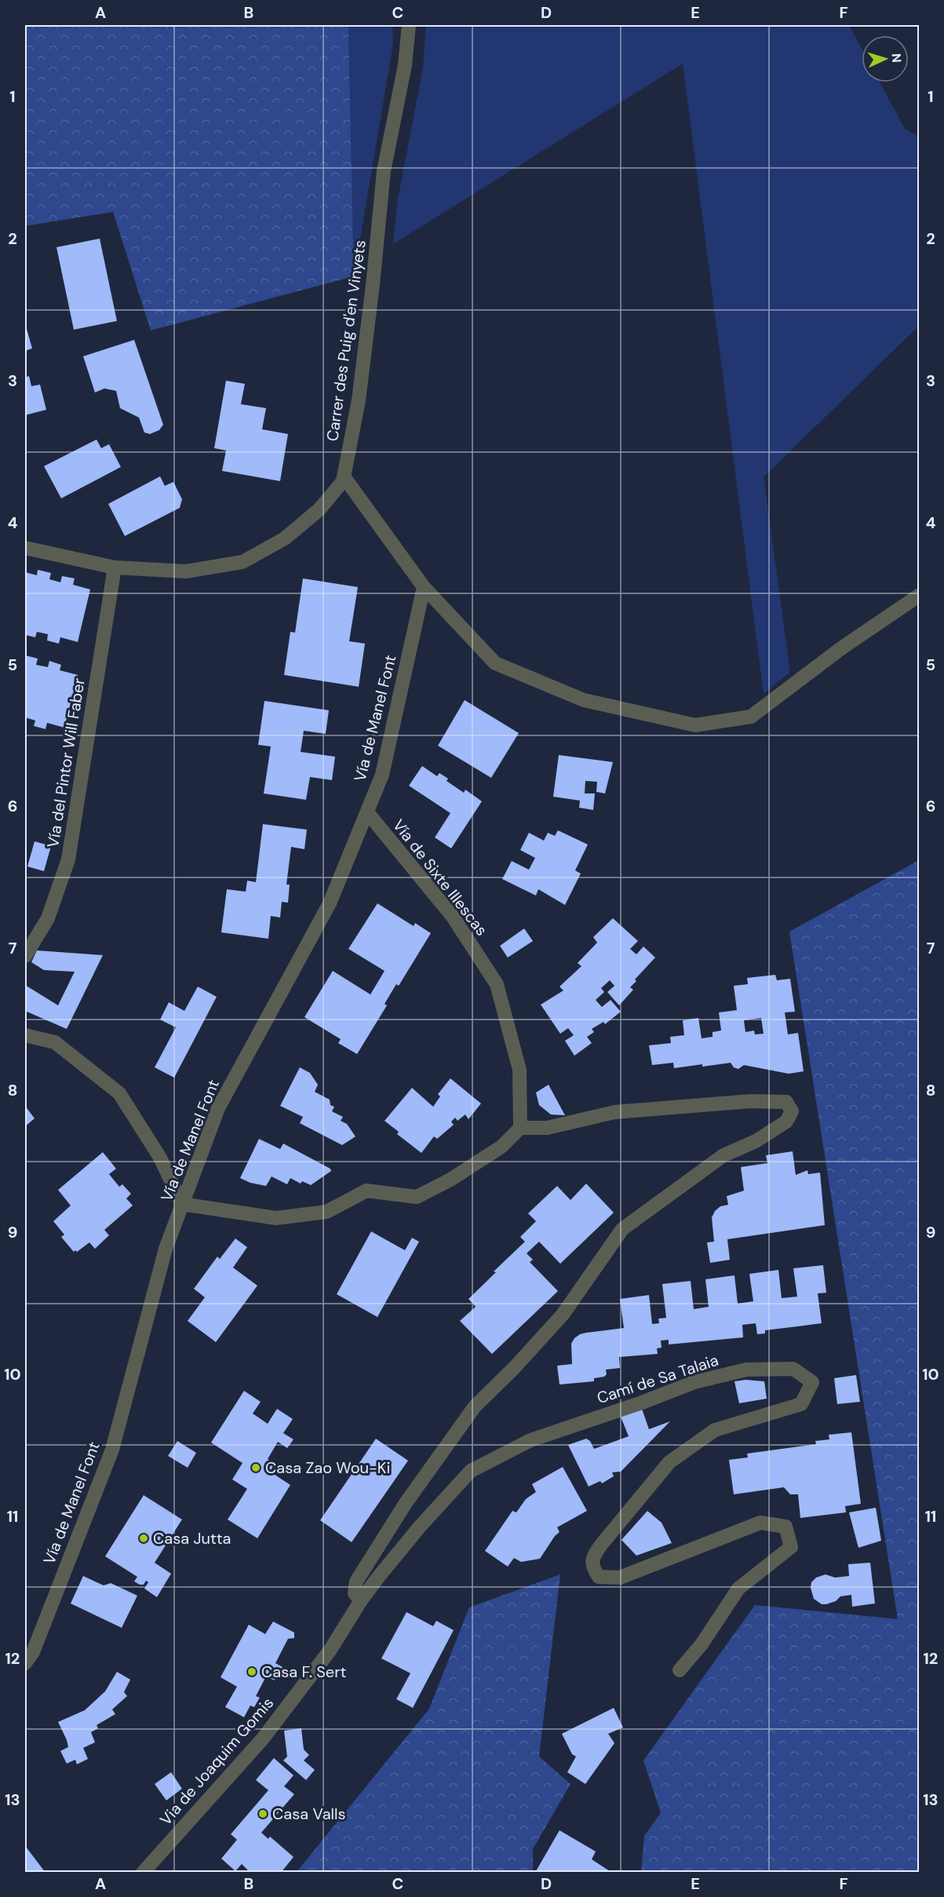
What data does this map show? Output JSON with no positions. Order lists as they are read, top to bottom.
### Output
{
  "streets": {
    "street": [
      "Carrer des Puig d'en Vinyets",
      "Vía de Manel Font",
      "Vía del Pintor Will Faber",
      "Vía de Sixte Illescas",
      "Camí de Sa Talaia",
      "Via de Joaquim Gomis"
    ]
  },
  "crossings": [
    ["Carrer des Puig d'en Vinyets", "Vía del Pintor Will Faber"],
    ["Vía de Manel Font", "Vía de Sixte Illescas"],
    ["Camí de Sa Talaia", "Via de Joaquim Gomis"]
  ],
  "places": [
    "Casa Zao Wou-Ki",
    "Casa Jutta",
    "Casa F. Sert",
    "Casa Valls"
  ],
  "north": "right",
  "grid": {
    "columns": [
      "A",
      "B",
      "C",
      "D",
      "E",
      "F"
    ],
    "rows": [
      "1",
      "2",
      "3",
      "4",
      "5",
      "6",
      "7",
      "8",
      "9",
      "10",
      "11",
      "12",
      "13"
    ]
  }
}
